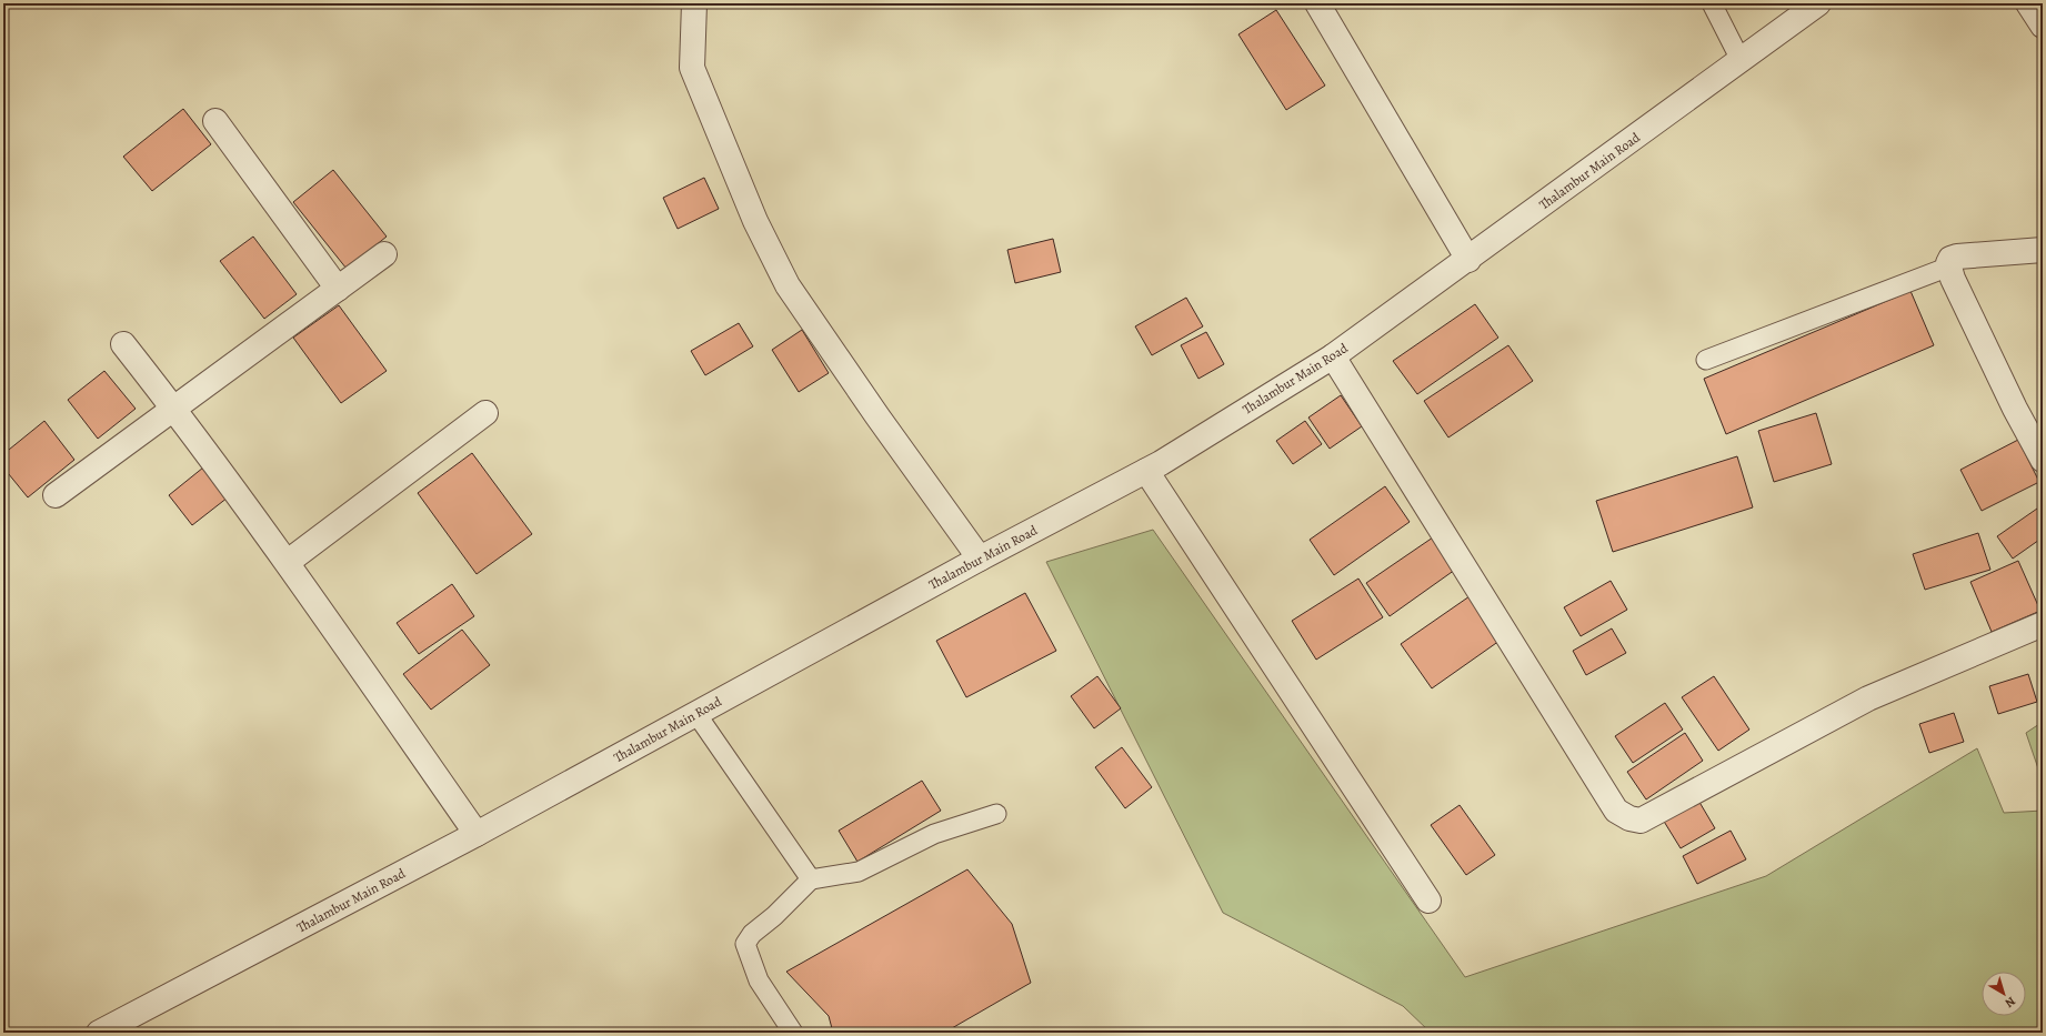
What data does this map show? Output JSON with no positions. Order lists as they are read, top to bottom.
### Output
{
  "streets": {
    "street": ["Thalambur Main Road"]
  },
  "north": "bottom right"
}
